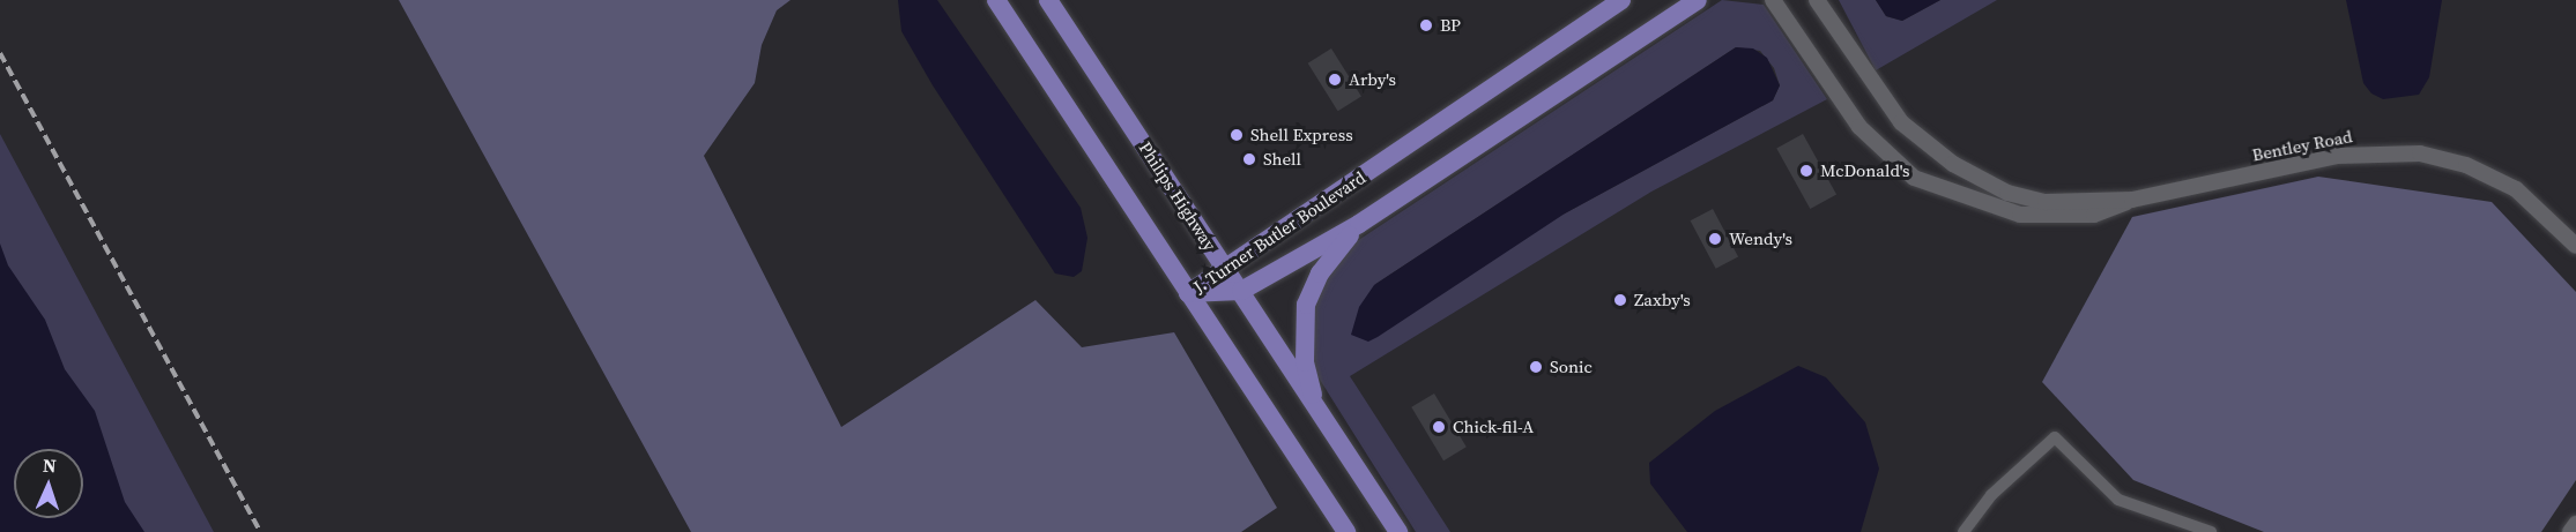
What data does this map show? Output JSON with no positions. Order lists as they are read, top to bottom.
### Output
{
  "streets": {
    "main road": ["Philips Highway", "J. Turner Butler Boulevard"],
    "street": ["Bentley Road"]
  },
  "crossings": [
    ["Philips Highway", "J. Turner Butler Boulevard"]
  ],
  "places": [
    "BP",
    "Arby's",
    "Shell Express",
    "Shell",
    "McDonald's",
    "Wendy's",
    "Zaxby's",
    "Sonic",
    "Chick-fil-A"
  ],
  "north": "top"
}
